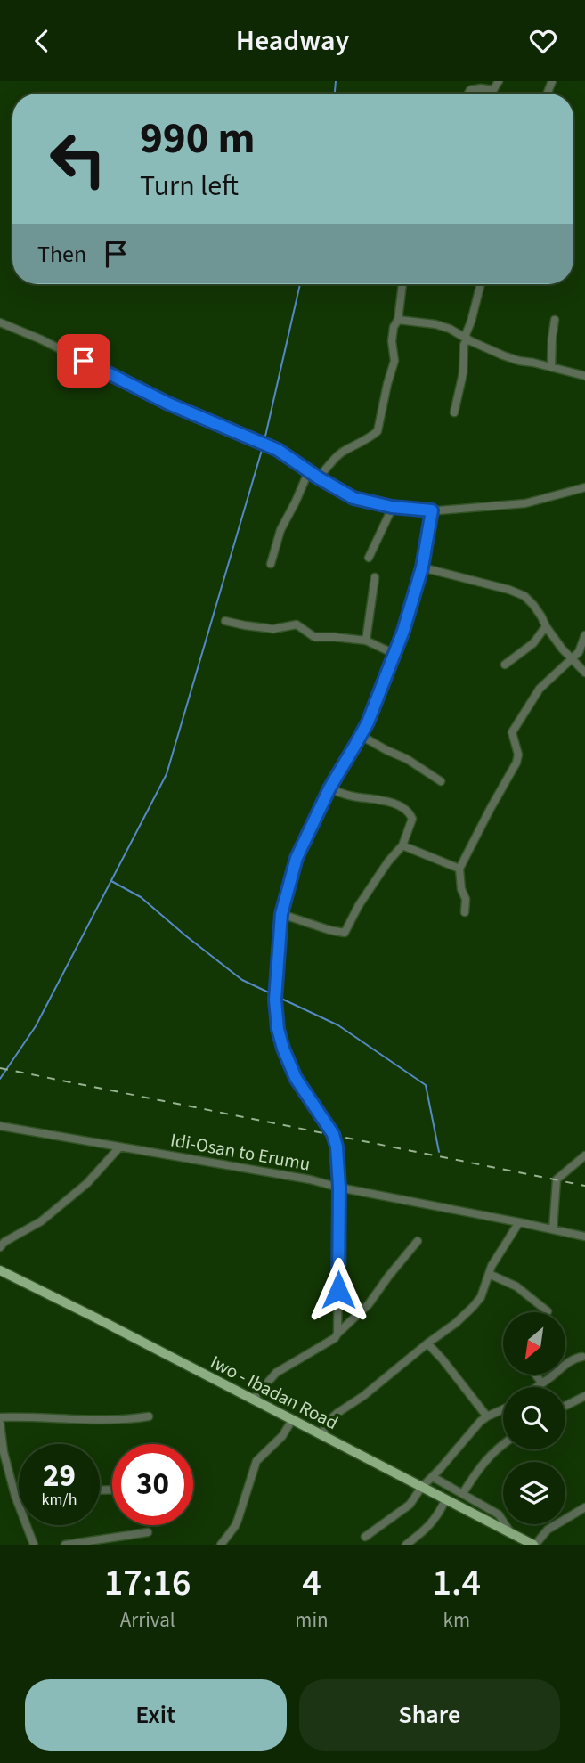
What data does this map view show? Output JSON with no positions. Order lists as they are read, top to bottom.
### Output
{
  "streets": {
    "main road": ["Iwo - Ibadan Road"],
    "street": ["Idi-Osan to Erumu"]
  },
  "north": "bottom left",
  "page": {
    "header": "Headway",
    "turn": ["990 m", "Turn left"],
    "then": "Then",
    "speed": "29 km/h",
    "limit": "30",
    "eta": [
      "17:16",
      "Arrival",
      "4",
      "min",
      "1.4",
      "km"
    ],
    "buttons": ["Exit", "Share"]
  }
}
